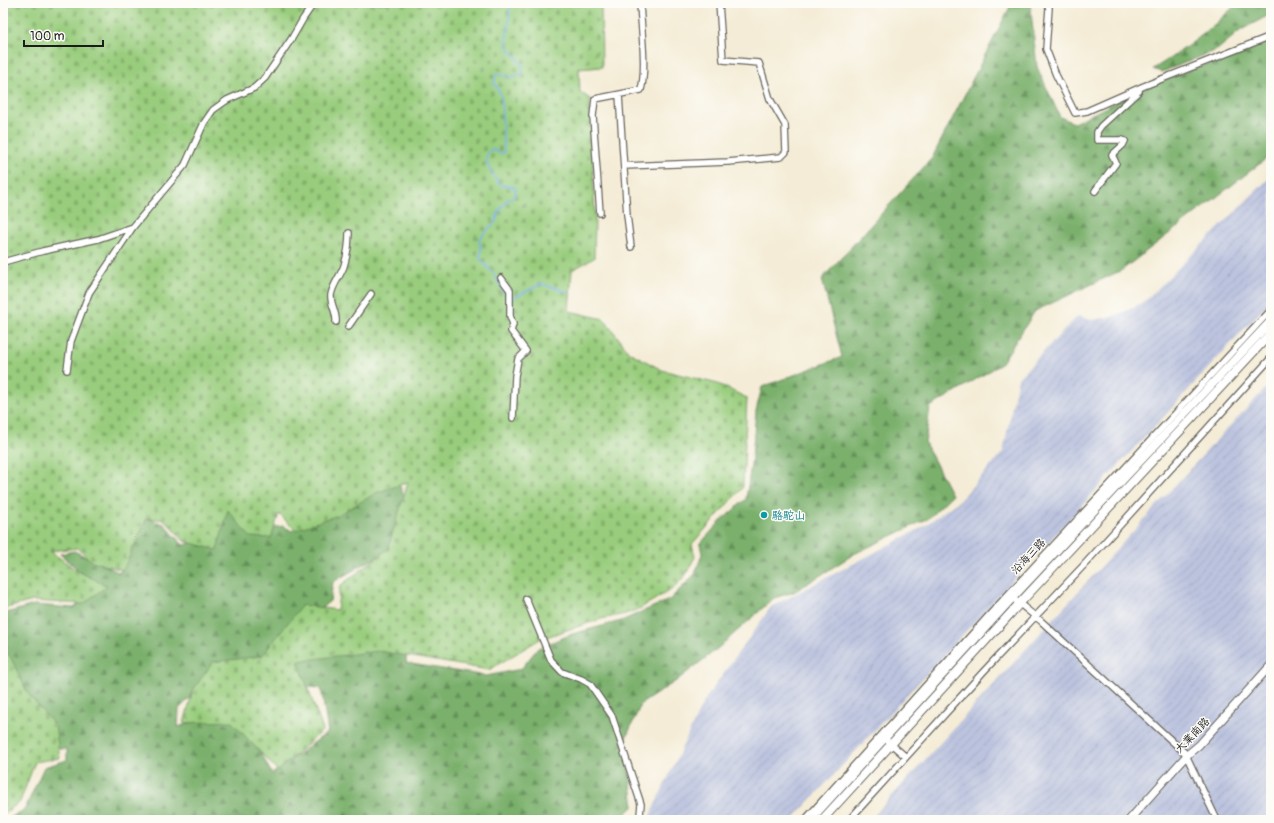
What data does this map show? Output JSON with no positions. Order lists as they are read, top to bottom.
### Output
{
  "streets": {
    "main road": ["沿海三路"],
    "street": ["大業南路"]
  },
  "places": ["駱駝山"],
  "scale_bar": "100 m"
}
